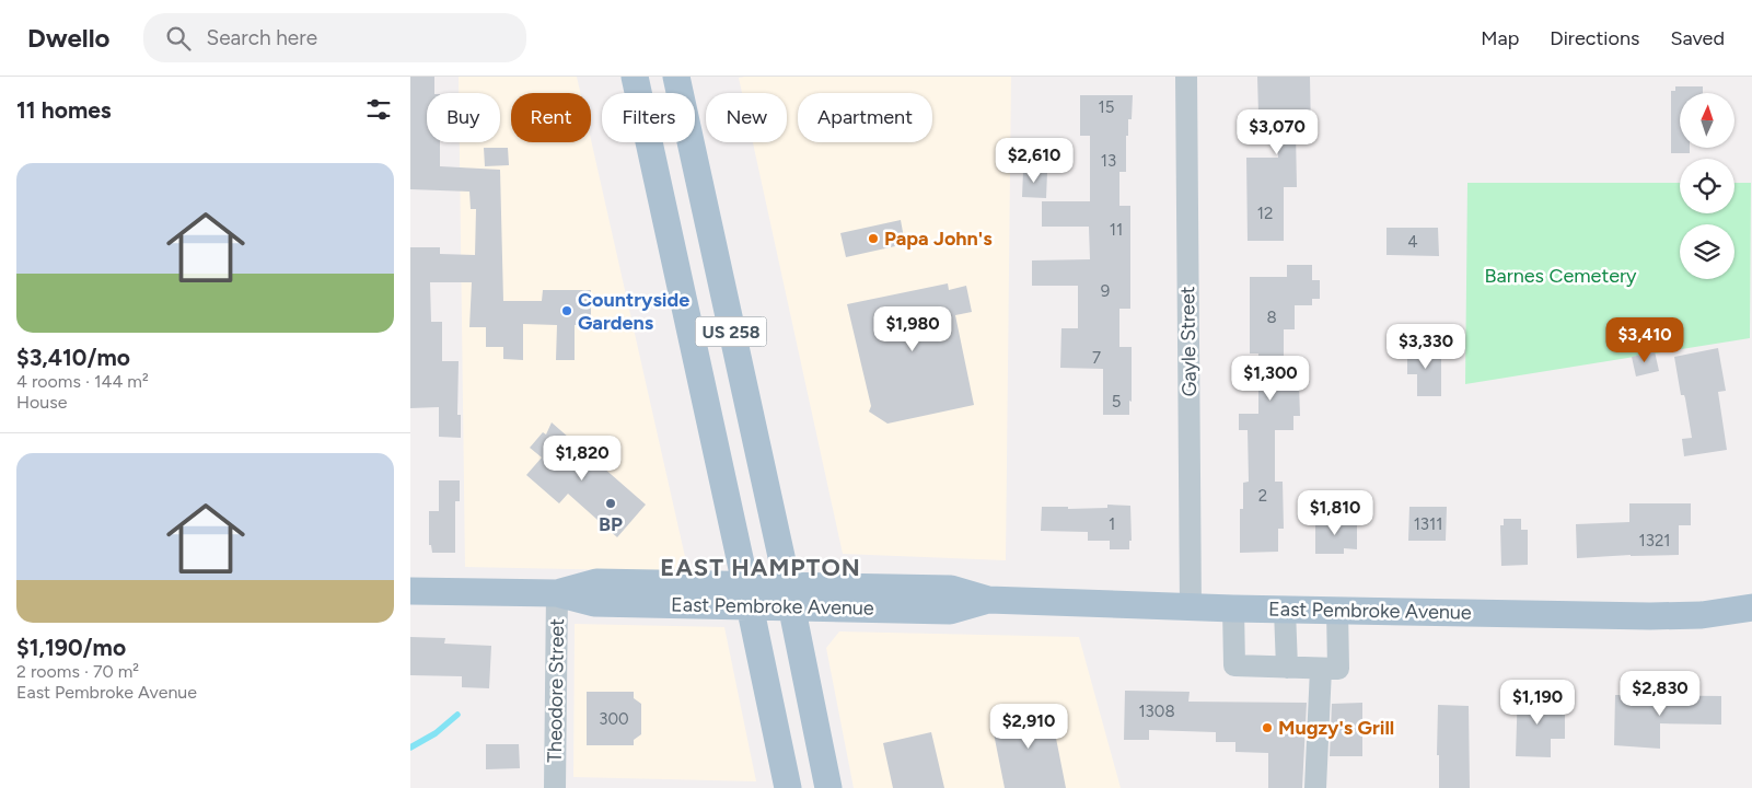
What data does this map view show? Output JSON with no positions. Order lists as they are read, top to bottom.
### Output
{
  "streets": {
    "main road": ["US 258", "East Pembroke Avenue"],
    "street": ["Gayle Street", "Theodore Street"]
  },
  "crossings": [
    ["US 258", "East Pembroke Avenue"],
    ["Gayle Street", "East Pembroke Avenue"],
    ["East Pembroke Avenue", "Theodore Street"]
  ],
  "districts": ["EAST HAMPTON"],
  "parks": ["Barnes Cemetery"],
  "places": [
    "Papa John's",
    "Countryside Gardens",
    "BP",
    "Mugzy's Grill"
  ],
  "house_numbers": [
    "15",
    "13",
    "12",
    "11",
    "4",
    "9",
    "8",
    "7",
    "5",
    "2",
    "1",
    "1311",
    "1321",
    "1308",
    "300"
  ],
  "north": "top",
  "page": {
    "header": "Dwello",
    "search": "Search here",
    "nav": ["Map", "Directions", "Saved"],
    "heading": "11 homes",
    "chip": [
      "Buy",
      "Rent",
      "Filters",
      "New",
      "Apartment"
    ],
    "price": [
      "$3,070",
      "$2,610",
      "$1,980",
      "$3,410",
      "$3,330",
      "$1,300",
      "$1,820",
      "$1,810",
      "$2,830",
      "$1,190",
      "$2,910"
    ],
    "list": [
      {
        "name": "$3,410/mo",
        "note": "4 rooms · 144 m² · House"
      },
      {
        "name": "$1,190/mo",
        "note": "2 rooms · 70 m² · East Pembroke Avenue"
      }
    ]
  }
}
